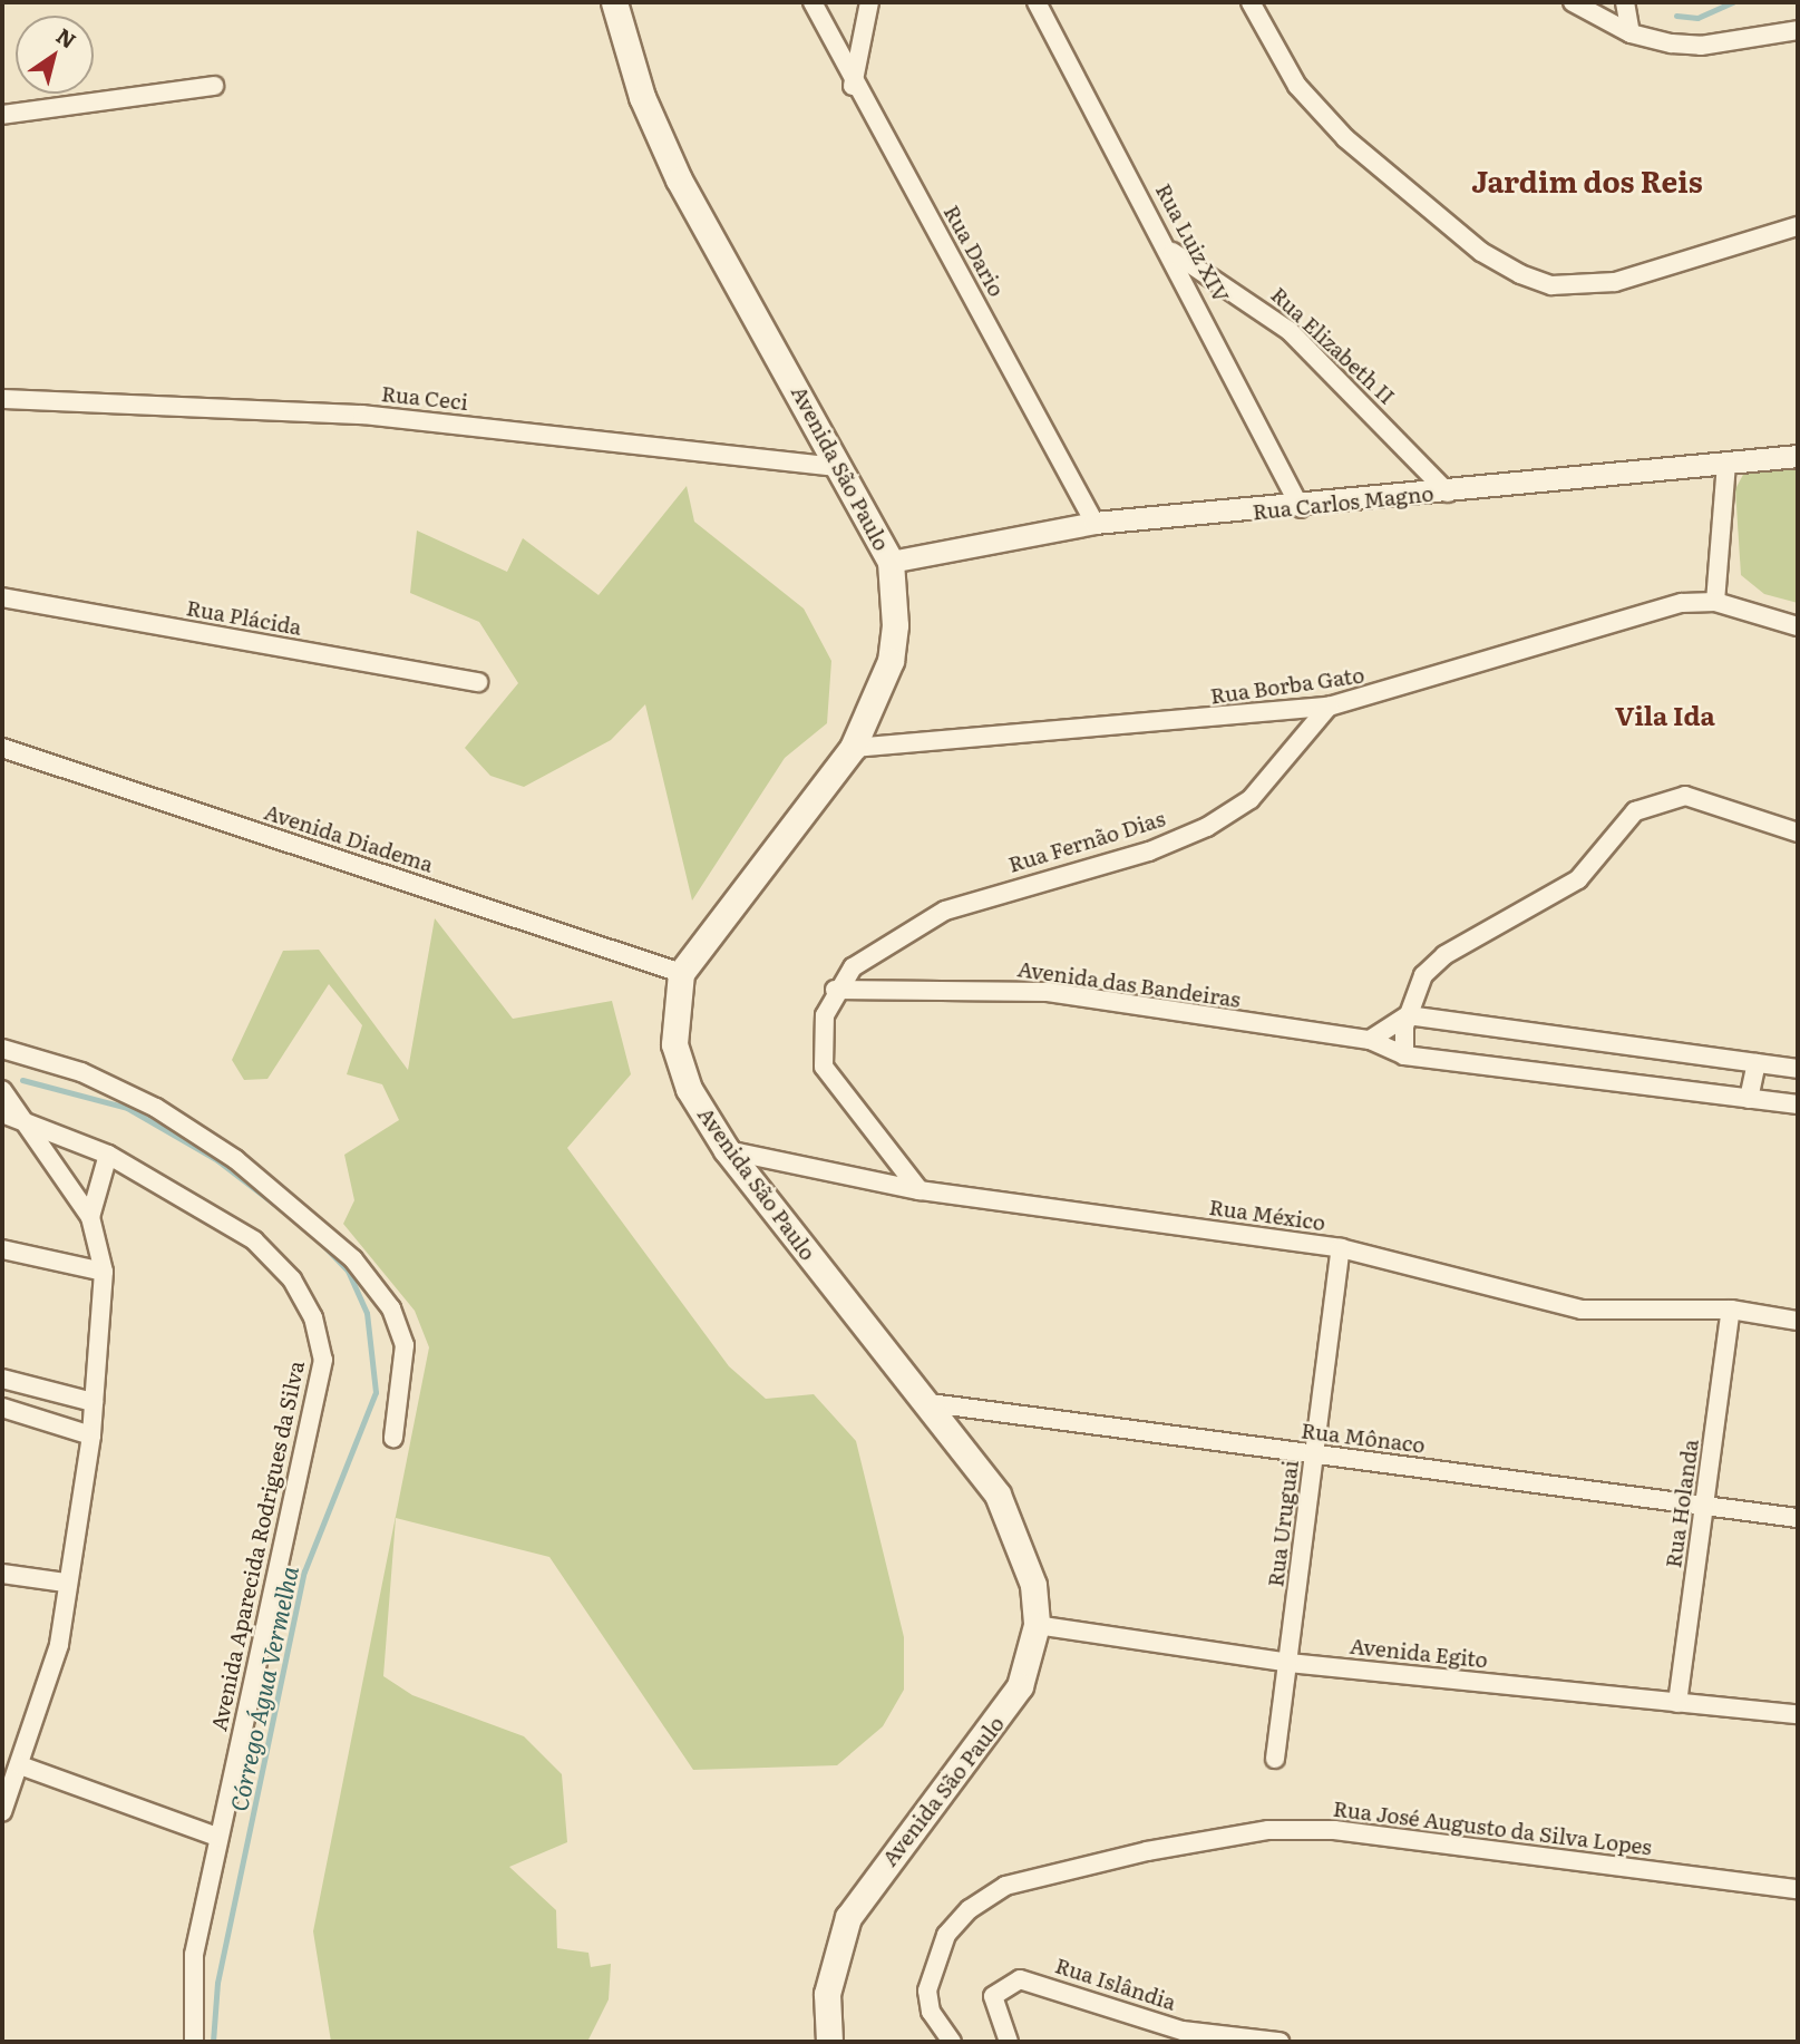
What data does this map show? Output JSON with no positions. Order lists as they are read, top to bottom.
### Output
{
  "streets": {
    "main road": ["Avenida São Paulo"],
    "street": [
      "Rua Luiz XIV",
      "Rua Dario",
      "Rua Elizabeth II",
      "Rua Ceci",
      "Rua Carlos Magno",
      "Rua Plácida",
      "Rua Borba Gato",
      "Avenida Diadema",
      "Rua Fernão Dias",
      "Avenida das Bandeiras",
      "Rua México",
      "Rua Mônaco",
      "Rua Holanda",
      "Rua Uruguai",
      "Avenida Aparecida Rodrigues da Silva",
      "Avenida Egito",
      "Rua José Augusto da Silva Lopes",
      "Rua Islândia"
    ]
  },
  "crossings": [
    ["Rua Luiz XIV", "Rua Elizabeth II"],
    ["Rua Luiz XIV", "Rua Carlos Magno"],
    ["Rua Dario", "Rua Carlos Magno"],
    ["Rua Elizabeth II", "Rua Carlos Magno"],
    ["Rua Ceci", "Avenida São Paulo"],
    ["Avenida São Paulo", "Rua Carlos Magno"],
    ["Avenida São Paulo", "Rua Borba Gato"],
    ["Avenida São Paulo", "Avenida Diadema"],
    ["Avenida São Paulo", "Rua México"],
    ["Avenida São Paulo", "Rua Mônaco"],
    ["Avenida São Paulo", "Avenida Egito"],
    ["Rua Borba Gato", "Rua Fernão Dias"],
    ["Rua Fernão Dias", "Avenida das Bandeiras"],
    ["Rua México", "Rua Holanda"],
    ["Rua México", "Rua Uruguai"],
    ["Rua Mônaco", "Rua Holanda"],
    ["Rua Mônaco", "Rua Uruguai"],
    ["Rua Holanda", "Avenida Egito"],
    ["Rua Uruguai", "Avenida Egito"]
  ],
  "districts": ["Jardim dos Reis", "Vila Ida"],
  "water": ["Córrego Água Vermelha"],
  "north": "top right"
}
